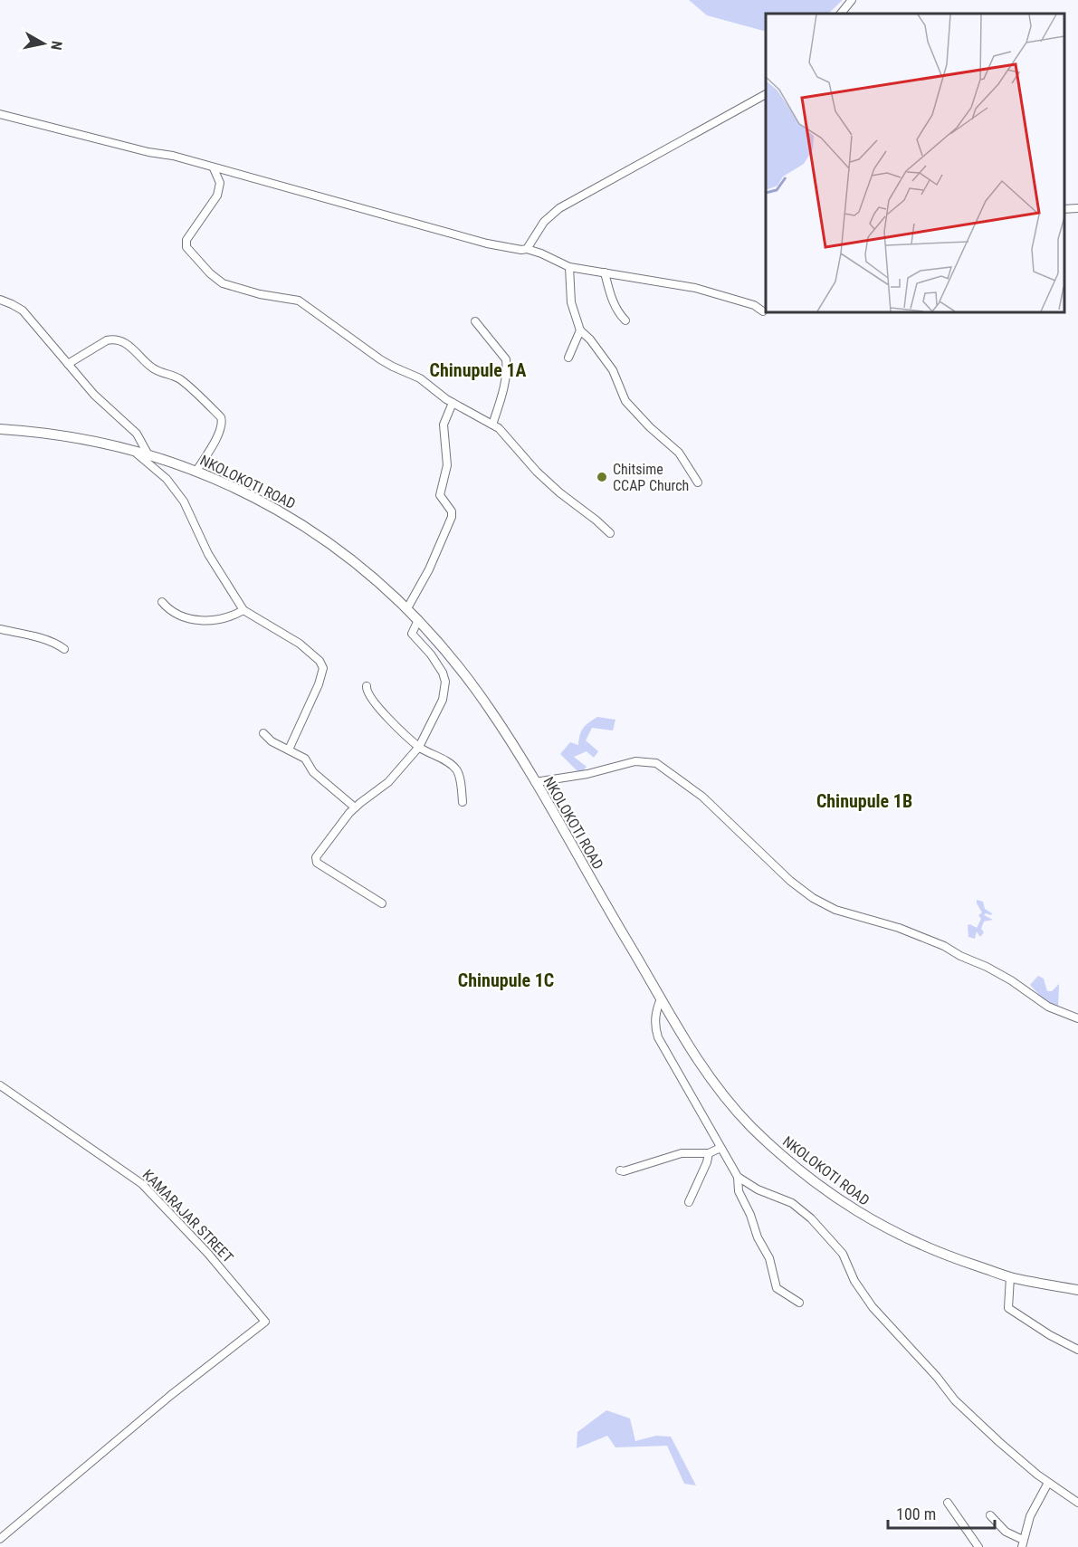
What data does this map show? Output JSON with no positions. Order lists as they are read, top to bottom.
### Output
{
  "streets": {
    "main road": ["NKOLOKOTI ROAD"],
    "street": ["KAMARAJAR STREET"]
  },
  "districts": ["Chinupule 1A", "Chinupule 1B", "Chinupule 1C"],
  "places": ["Chitsime CCAP Church"],
  "scale_bar": "100 m",
  "north": "right"
}
